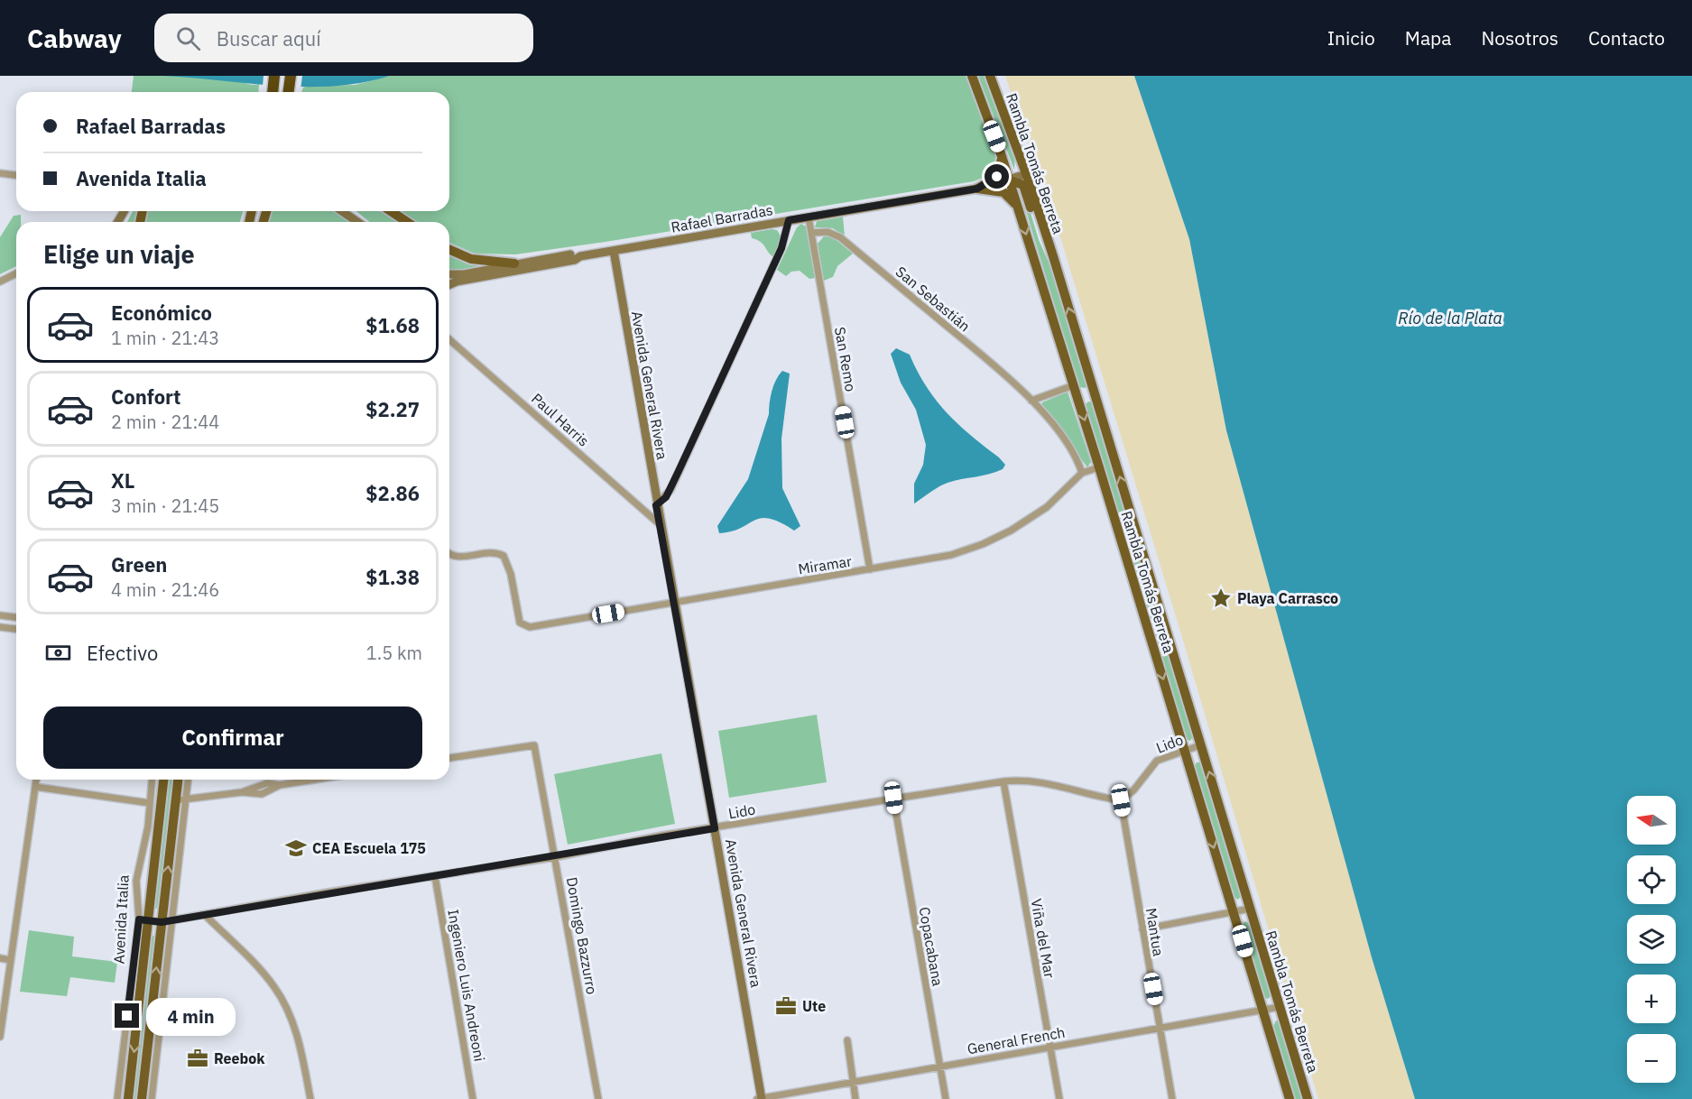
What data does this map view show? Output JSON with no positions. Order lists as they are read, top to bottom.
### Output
{
  "streets": {
    "main road": [
      "Rambla Tomás Berreta",
      "Rafael Barradas",
      "Avenida General Rivera",
      "Avenida Italia"
    ],
    "street": [
      "San Sebastián",
      "San Remo",
      "Paul Harris",
      "Miramar",
      "Lido",
      "Mantua",
      "Domingo Bazzurro",
      "Viña del Mar",
      "Copacabana",
      "Ingeniero Luis Andreoni",
      "General French"
    ]
  },
  "crossings": [
    ["Rambla Tomás Berreta", "Rafael Barradas"],
    ["Rambla Tomás Berreta", "Miramar"],
    ["Rambla Tomás Berreta", "Lido"],
    ["Rambla Tomás Berreta", "General French"],
    ["Rafael Barradas", "San Remo"],
    ["Rafael Barradas", "Avenida General Rivera"],
    ["San Sebastián", "San Remo"],
    ["San Sebastián", "Miramar"],
    ["San Remo", "Miramar"],
    ["Avenida General Rivera", "Paul Harris"],
    ["Avenida General Rivera", "Miramar"],
    ["Avenida General Rivera", "Lido"],
    ["Avenida General Rivera", "General French"],
    ["Lido", "Avenida Italia"],
    ["Lido", "Mantua"],
    ["Lido", "Domingo Bazzurro"],
    ["Lido", "Viña del Mar"],
    ["Lido", "Copacabana"],
    ["Lido", "Ingeniero Luis Andreoni"],
    ["Mantua", "General French"],
    ["Viña del Mar", "General French"],
    ["Copacabana", "General French"]
  ],
  "water": ["Río de la Plata"],
  "places": {
    "place": ["Playa Carrasco"],
    "school or university": ["CEA Escuela 175"],
    "office": ["Ute", "Reebok"]
  },
  "north": "left",
  "page": {
    "header": "Cabway",
    "search": "Buscar aquí",
    "nav": [
      "Inicio",
      "Mapa",
      "Nosotros",
      "Contacto"
    ],
    "banner": ["Rafael Barradas", "Avenida Italia"],
    "heading": "Elige un viaje",
    "list": [
      {
        "name": "Económico",
        "note": "1 min · 21:43",
        "value": "$1.68"
      },
      {
        "name": "Confort",
        "note": "2 min · 21:44",
        "value": "$2.27"
      },
      {
        "name": "XL",
        "note": "3 min · 21:45",
        "value": "$2.86"
      },
      {
        "name": "Green",
        "note": "4 min · 21:46",
        "value": "$1.38"
      }
    ],
    "pay": ["Efectivo", "1.5 km"],
    "buttons": "Confirmar",
    "map_buttons": ["+", "−"],
    "bubble": "4 min"
  }
}
